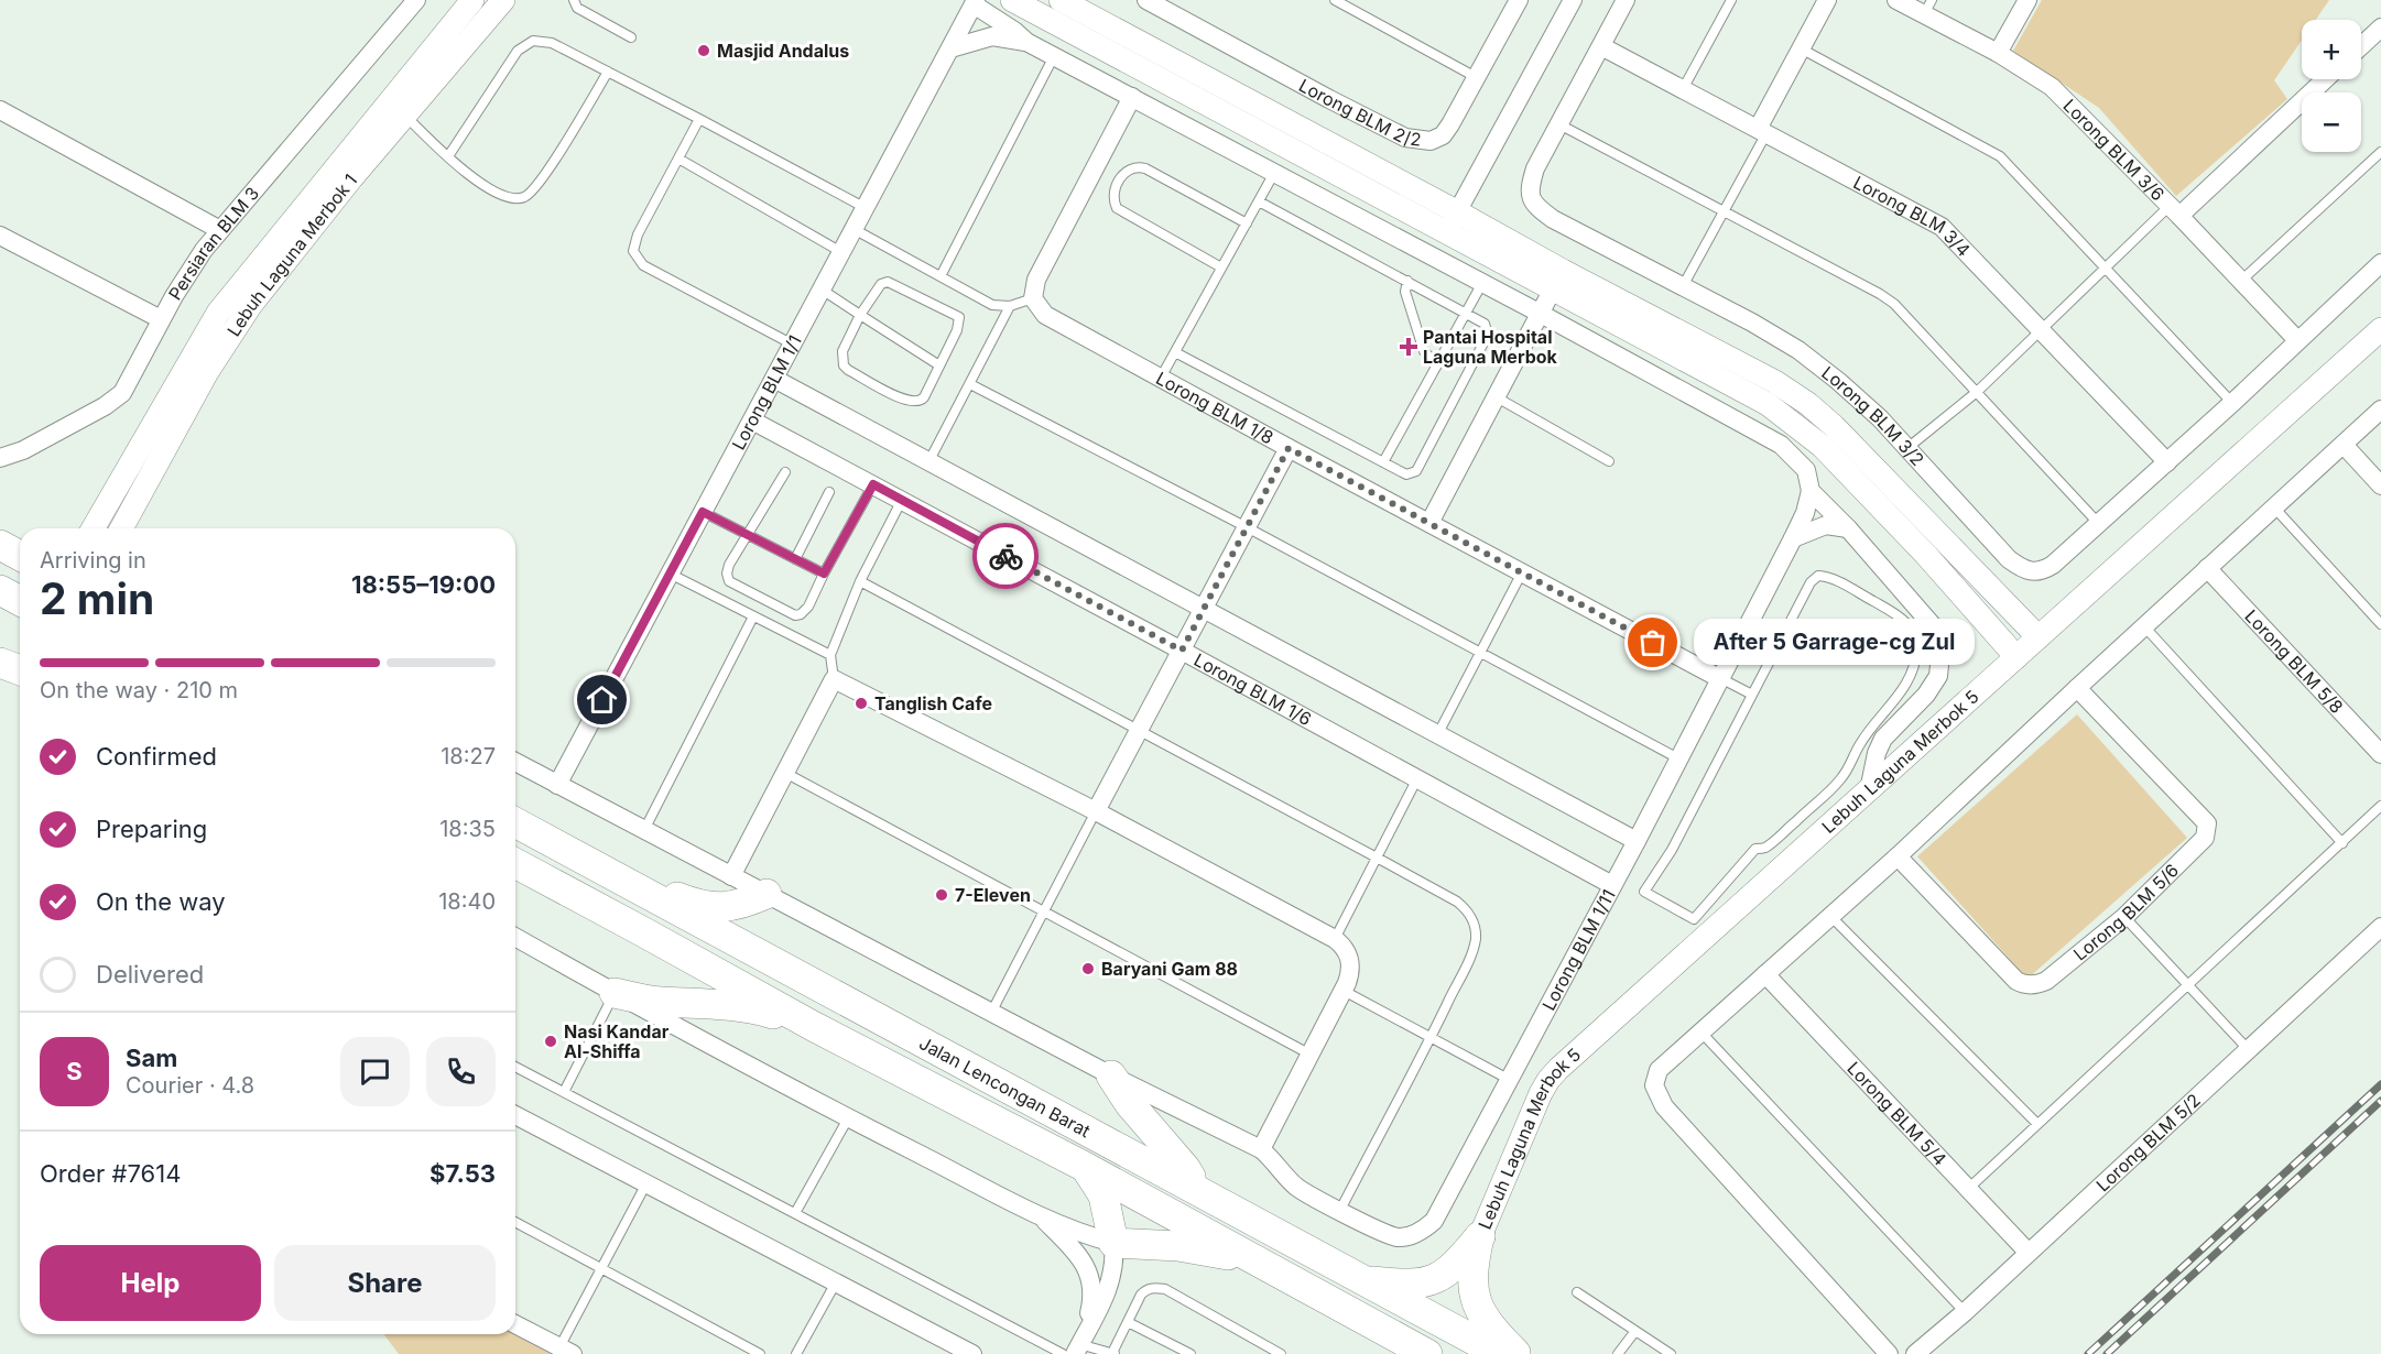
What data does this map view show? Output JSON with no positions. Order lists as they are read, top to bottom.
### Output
{
  "streets": {
    "highway": ["Jalan Lencongan Barat"],
    "street": [
      "Lorong BLM 2/2",
      "Lorong BLM 3/6",
      "Lorong BLM 3/4",
      "Persiaran BLM 3",
      "Lebuh Laguna Merbok 1",
      "Lorong BLM 1/1",
      "Lorong BLM 1/8",
      "Lorong BLM 3/2",
      "Lorong BLM 5/8",
      "Lorong BLM 1/6",
      "Lebuh Laguna Merbok 5",
      "Lorong BLM 5/6",
      "Lorong BLM 1/11",
      "Lorong BLM 5/4",
      "Lorong BLM 5/2"
    ]
  },
  "crossings": [
    ["Lorong BLM 3/6", "Lorong BLM 3/2"],
    ["Lorong BLM 3/4", "Lorong BLM 3/2"],
    ["Lorong BLM 1/1", "Lorong BLM 1/6"],
    ["Lorong BLM 1/1", "Lorong BLM 1/11"],
    ["Lorong BLM 1/8", "Lorong BLM 1/11"],
    ["Lorong BLM 1/6", "Lorong BLM 1/11"],
    ["Lorong BLM 5/4", "Lorong BLM 5/2"]
  ],
  "places": {
    "other": [
      "Masjid Andalus",
      "After 5 Garrage-cg Zul",
      "Tanglish Cafe",
      "7-Eleven",
      "Baryani Gam 88",
      "Nasi Kandar Al-Shiffa"
    ],
    "health": ["Pantai Hospital Laguna Merbok"]
  },
  "page": {
    "map_buttons": ["+", "−"],
    "heading": ["2 min", "Arriving in", "18:55–19:00"],
    "panel": [
      "Sam",
      "Courier · 4.8",
      "Order #7614",
      "$7.53"
    ],
    "bubble": "After 5 Garrage-cg Zul",
    "bar": "On the way · 210 m",
    "list": [
      ["Confirmed", "18:27"],
      ["Preparing", "18:35"],
      ["On the way", "18:40"],
      "Delivered"
    ],
    "round": "S",
    "buttons": ["Help", "Share"]
  }
}
